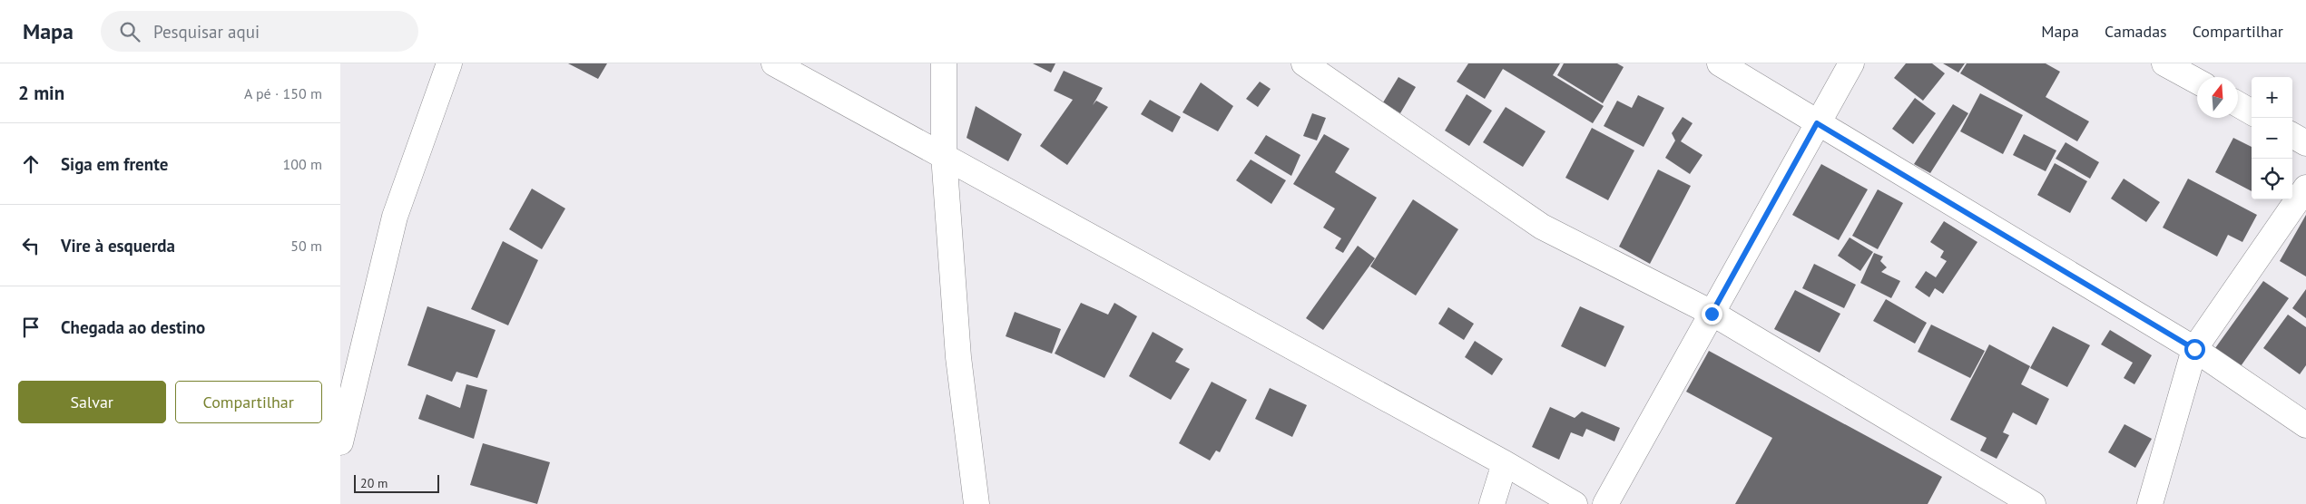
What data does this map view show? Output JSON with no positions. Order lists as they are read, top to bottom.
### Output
{
  "scale_bar": "20 m",
  "north": "top",
  "page": {
    "header": "Mapa",
    "search": "Pesquisar aqui",
    "nav": ["Mapa", "Camadas", "Compartilhar"],
    "heading": ["2 min", "A pé · 150 m"],
    "map_buttons": ["+", "−"],
    "list": [
      ["Siga em frente", "100 m"],
      ["Vire à esquerda", "50 m"],
      "Chegada ao destino"
    ],
    "buttons": ["Salvar", "Compartilhar"],
    "scale": "20 m"
  }
}
